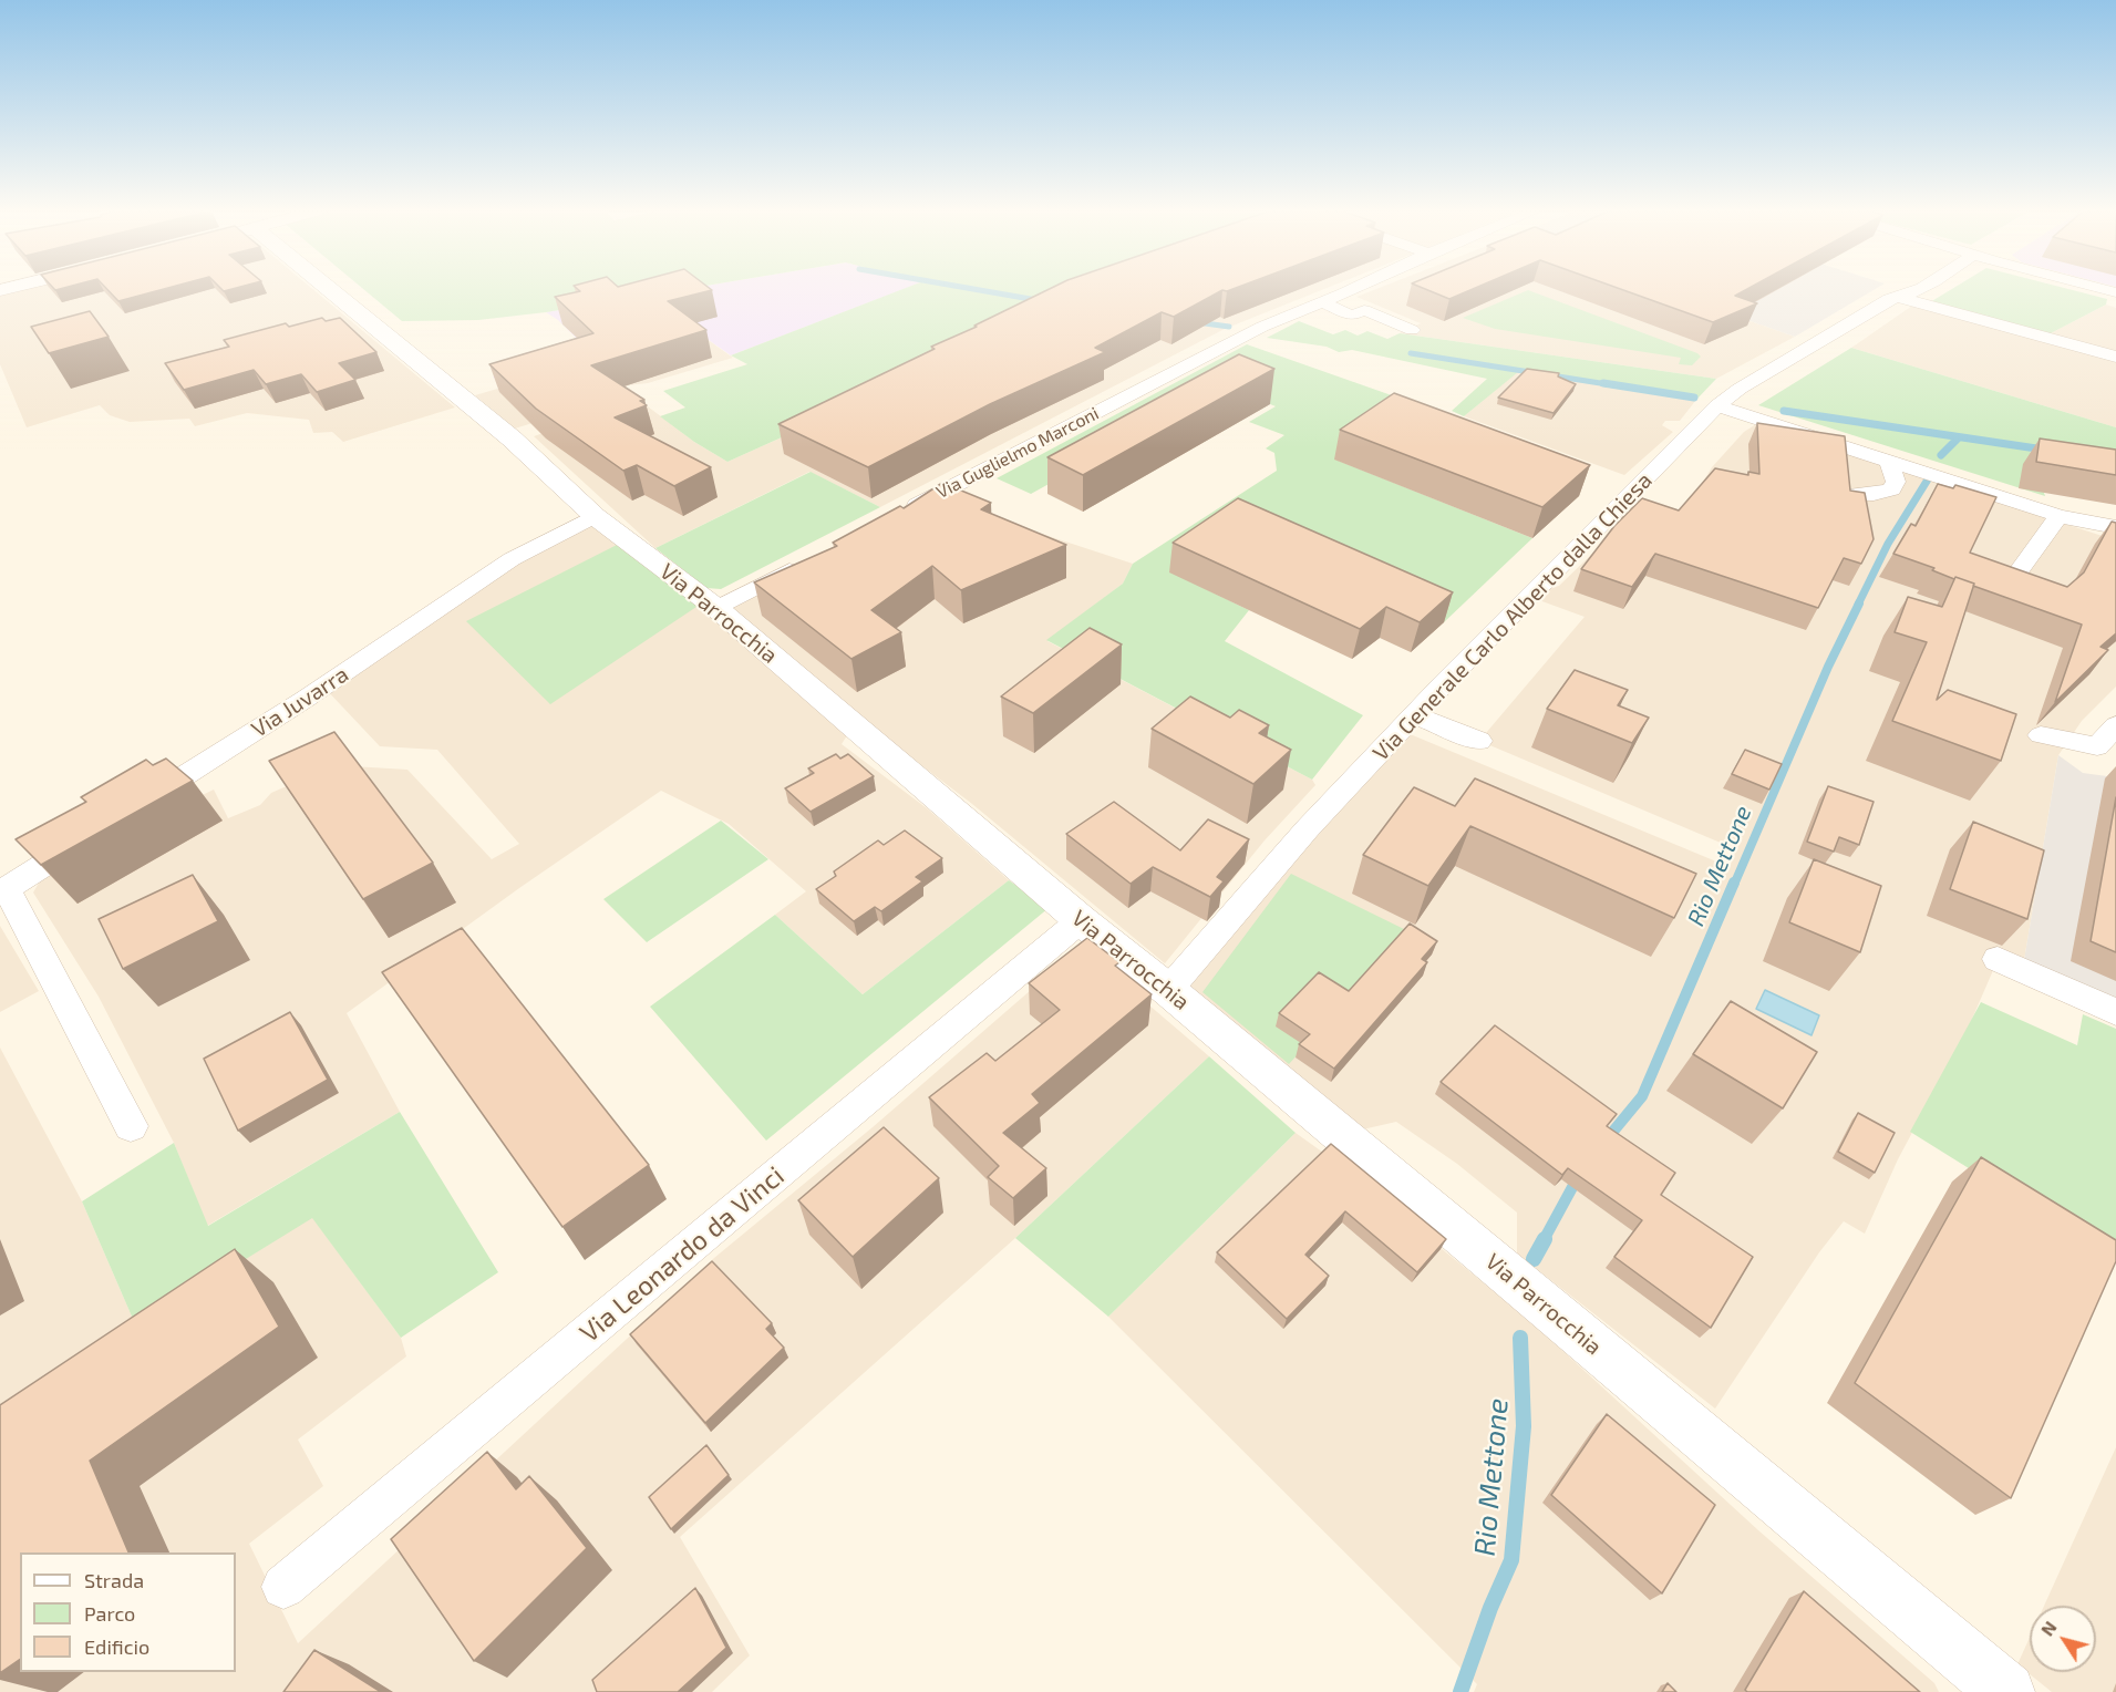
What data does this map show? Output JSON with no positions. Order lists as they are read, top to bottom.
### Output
{
  "streets": {
    "street": [
      "Via Guglielmo Marconi",
      "Via Parrocchia",
      "Via Generale Carlo Alberto dalla Chiesa",
      "Via Juvarra",
      "Via Leonardo da Vinci"
    ]
  },
  "crossings": [
    ["Via Parrocchia", "Via Generale Carlo Alberto dalla Chiesa"],
    ["Via Parrocchia", "Via Juvarra"],
    ["Via Parrocchia", "Via Leonardo da Vinci"]
  ],
  "water": ["Rio Mettone"],
  "legend": ["Strada", "Parco", "Edificio"],
  "north": "top left"
}
